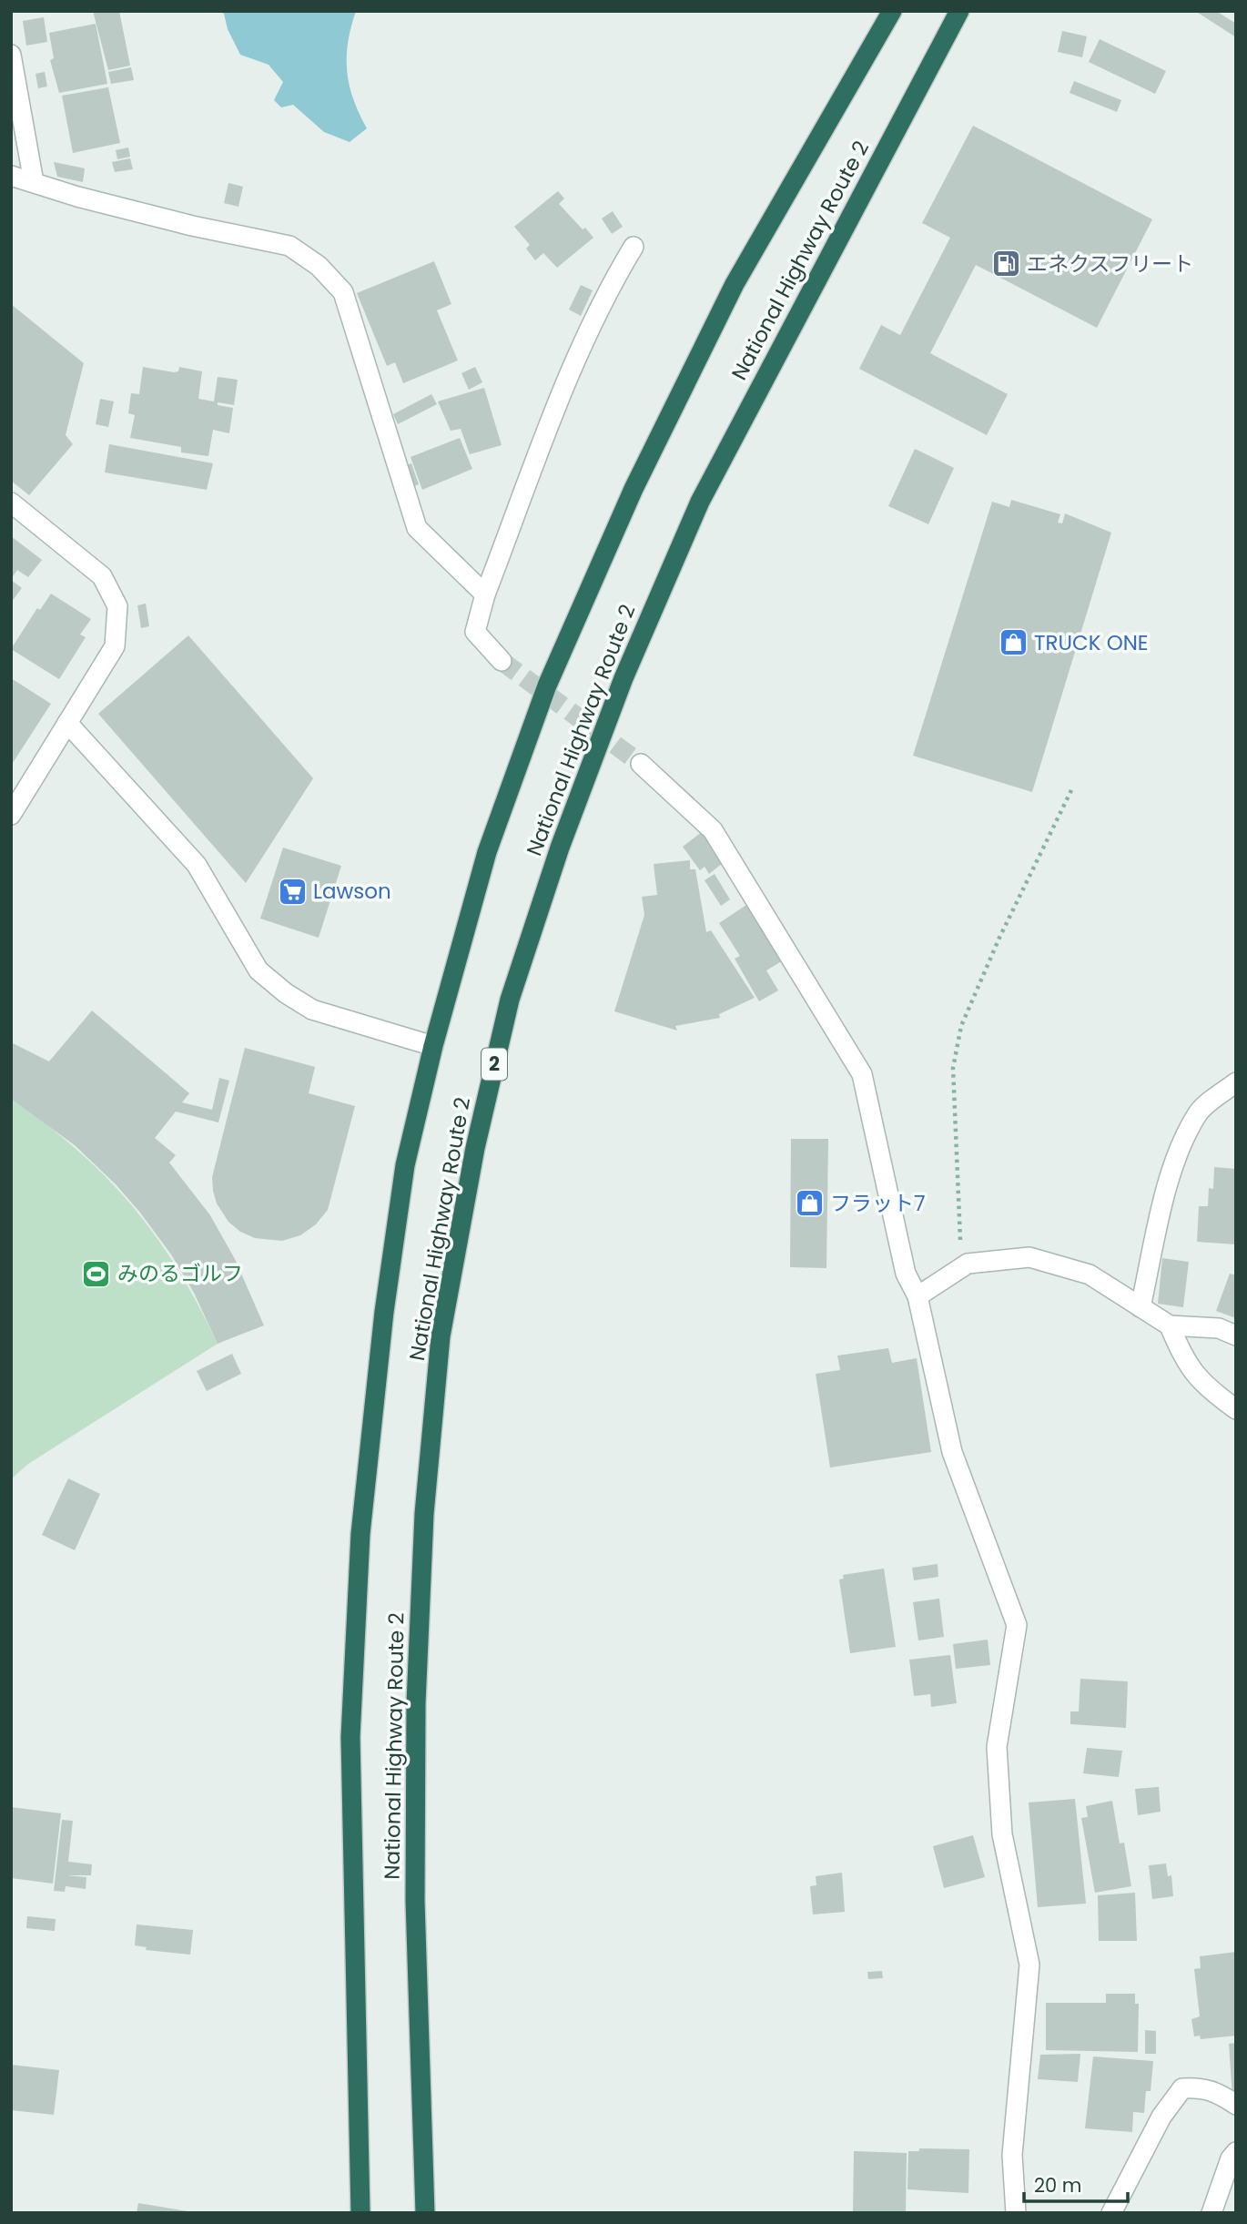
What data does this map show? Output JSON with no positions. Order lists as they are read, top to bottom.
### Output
{
  "streets": {
    "highway": ["National Highway Route 2", "2"]
  },
  "places": {
    "fuel station": ["エネクスフリート"],
    "shop": ["TRUCK ONE", "フラット7"],
    "supermarket": ["Lawson"],
    "sports": ["みのるゴルフ"]
  },
  "scale_bar": "20 m"
}
